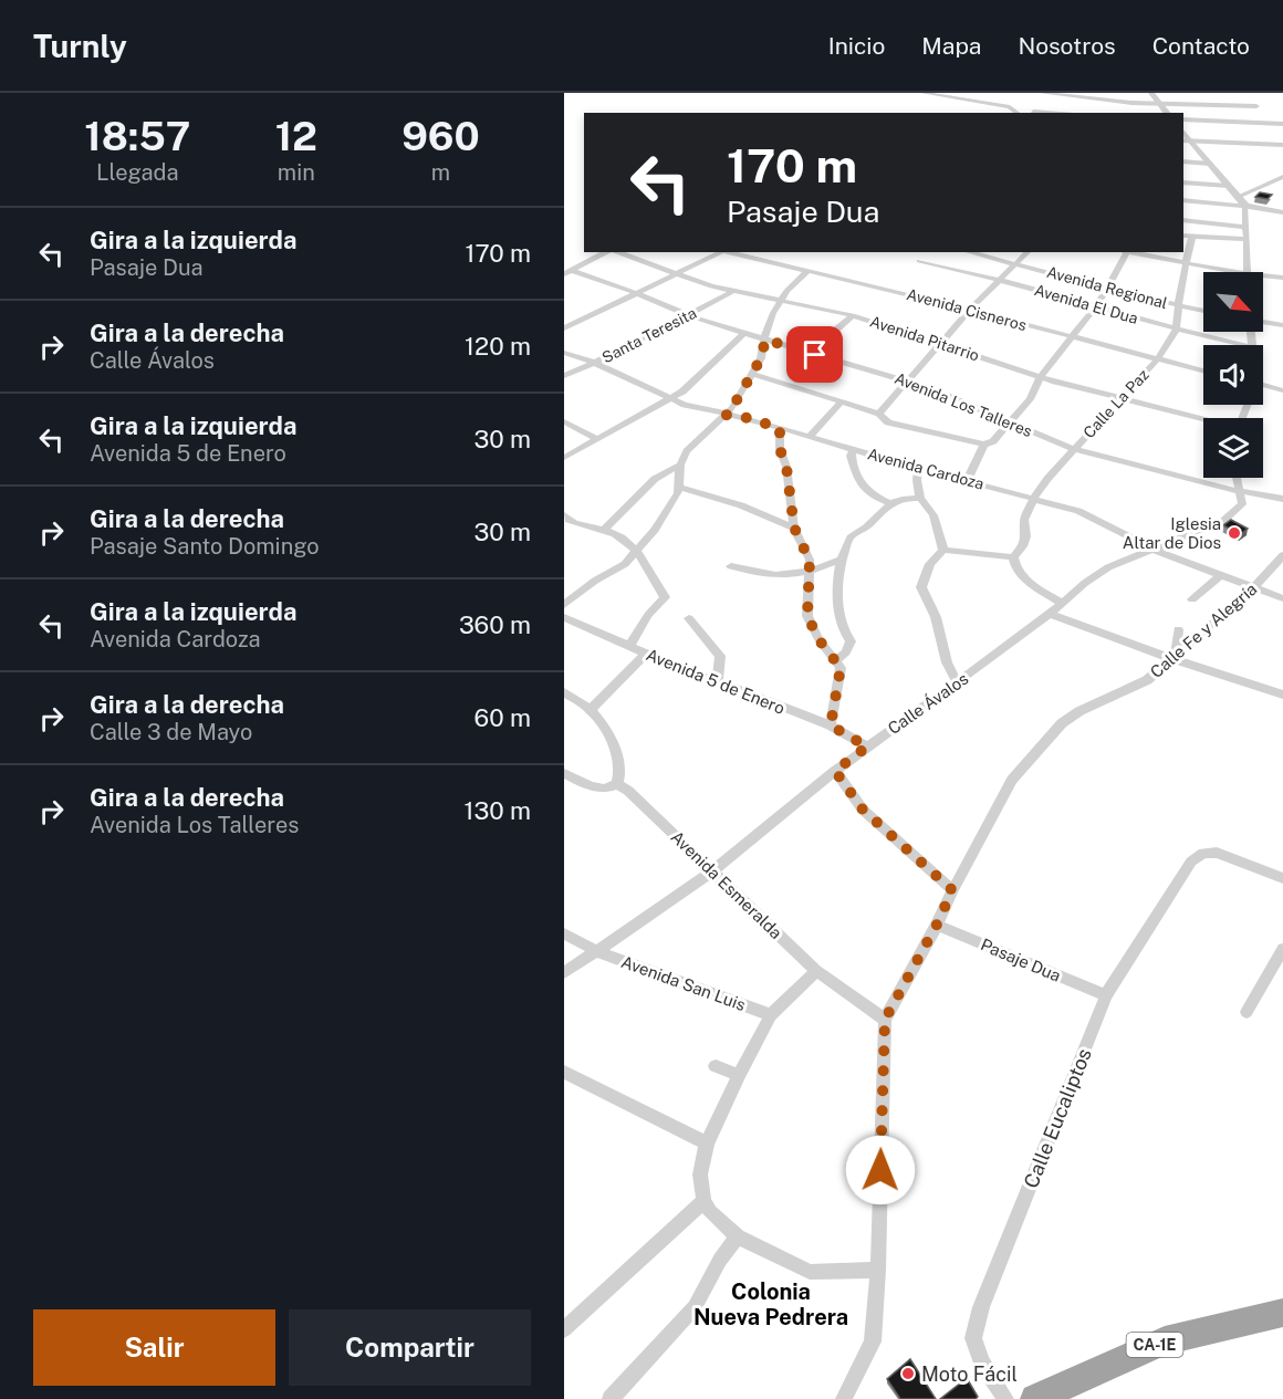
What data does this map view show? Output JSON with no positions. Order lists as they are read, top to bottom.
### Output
{
  "streets": {
    "highway": ["CA-1E"],
    "street": [
      "Avenida Regional",
      "Avenida El Dua",
      "Avenida Cisneros",
      "Santa Teresita",
      "Avenida Pitarrio",
      "Calle La Paz",
      "Avenida Los Talleres",
      "Avenida Cardoza",
      "Calle Fe y Alegría",
      "Avenida 5 de Enero",
      "Calle Ávalos",
      "Avenida Esmeralda",
      "Pasaje Dua",
      "Avenida San Luis",
      "Calle Eucaliptos"
    ]
  },
  "crossings": [
    ["Avenida Regional", "Calle La Paz"],
    ["Avenida El Dua", "Calle La Paz"],
    ["Avenida Cisneros", "Calle La Paz"],
    ["Santa Teresita", "Avenida Pitarrio"],
    ["Santa Teresita", "Avenida Los Talleres"],
    ["Santa Teresita", "Avenida Cardoza"],
    ["Avenida Pitarrio", "Calle La Paz"],
    ["Calle La Paz", "Avenida Los Talleres"],
    ["Calle La Paz", "Avenida Cardoza"],
    ["Avenida Los Talleres", "Calle Ávalos"],
    ["Avenida Cardoza", "Calle Fe y Alegría"],
    ["Avenida Cardoza", "Calle Ávalos"],
    ["Calle Fe y Alegría", "Avenida Esmeralda"],
    ["Calle Fe y Alegría", "Pasaje Dua"],
    ["Avenida 5 de Enero", "Calle Ávalos"],
    ["Calle Ávalos", "Avenida Esmeralda"],
    ["Calle Ávalos", "Avenida San Luis"],
    ["Pasaje Dua", "Calle Eucaliptos"]
  ],
  "districts": ["Colonia Nueva Pedrera"],
  "places": ["Iglesia Altar de Dios", "Moto Fácil"],
  "north": "bottom right",
  "page": {
    "header": "Turnly",
    "nav": [
      "Inicio",
      "Mapa",
      "Nosotros",
      "Contacto"
    ],
    "eta": [
      "18:57",
      "Llegada",
      "12",
      "min",
      "960",
      "m"
    ],
    "turn": ["170 m", "Pasaje Dua"],
    "list": [
      {
        "name": "Gira a la izquierda",
        "note": "Pasaje Dua",
        "value": "170 m"
      },
      {
        "name": "Gira a la derecha",
        "note": "Calle Ávalos",
        "value": "120 m"
      },
      {
        "name": "Gira a la izquierda",
        "note": "Avenida 5 de Enero",
        "value": "30 m"
      },
      {
        "name": "Gira a la derecha",
        "note": "Pasaje Santo Domingo",
        "value": "30 m"
      },
      {
        "name": "Gira a la izquierda",
        "note": "Avenida Cardoza",
        "value": "360 m"
      },
      {
        "name": "Gira a la derecha",
        "note": "Calle 3 de Mayo",
        "value": "60 m"
      },
      {
        "name": "Gira a la derecha",
        "note": "Avenida Los Talleres",
        "value": "130 m"
      }
    ],
    "buttons": ["Salir", "Compartir"]
  }
}
